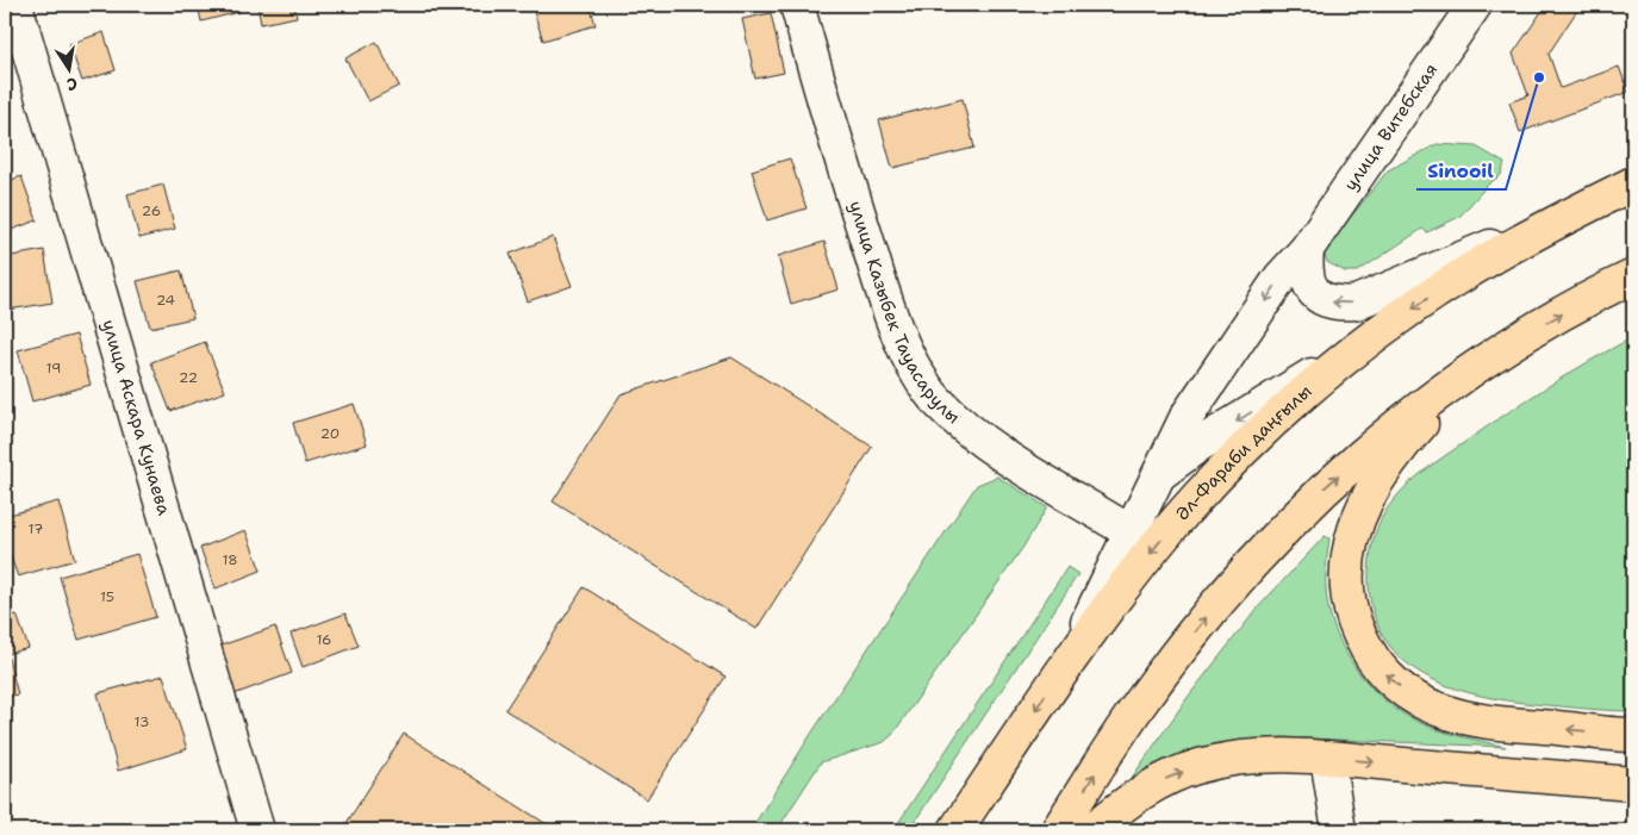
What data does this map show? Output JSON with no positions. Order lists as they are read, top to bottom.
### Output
{
  "streets": {
    "main road": ["Әл-Фараби даңғылы"],
    "street": ["улица Витебская", "улица Казыбек Тауасарулы", "улица Аскара Кунаева"]
  },
  "crossings": [
    ["улица Витебская", "улица Казыбек Тауасарулы"],
    ["улица Витебская", "Әл-Фараби даңғылы"]
  ],
  "places": ["Sinooil"],
  "house_numbers": [
    "26",
    "24",
    "19",
    "22",
    "20",
    "17",
    "18",
    "15",
    "16",
    "13"
  ],
  "north": "bottom"
}
